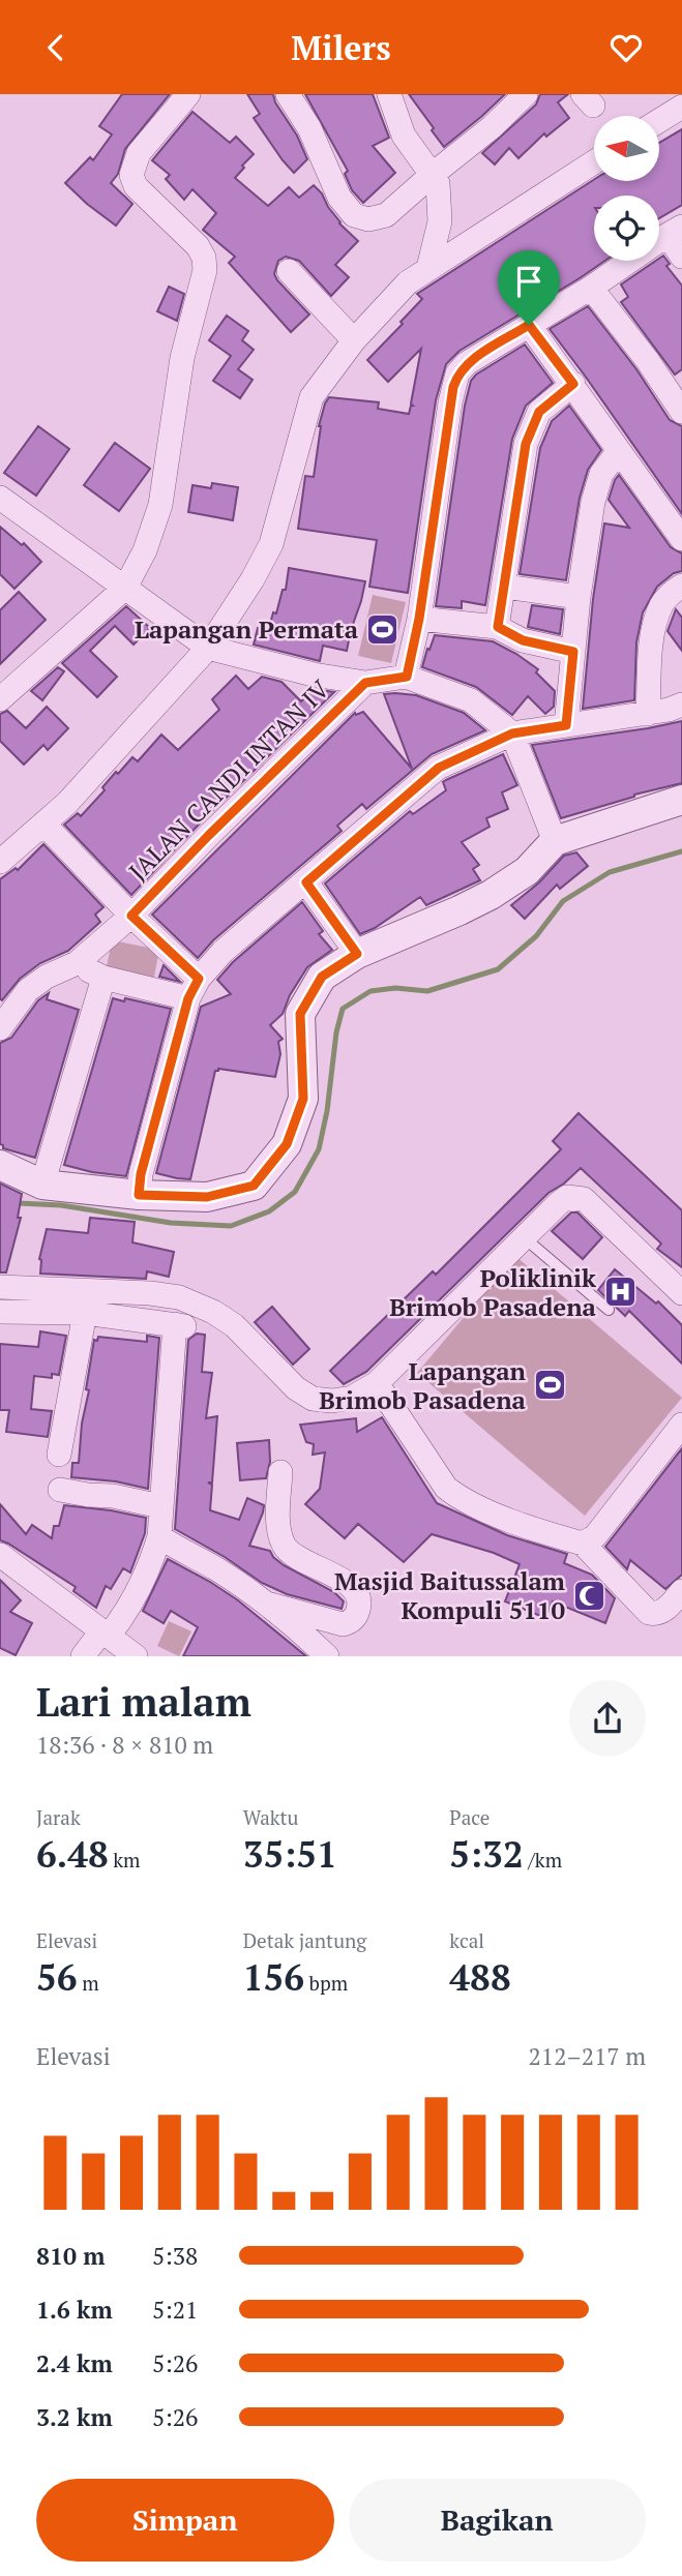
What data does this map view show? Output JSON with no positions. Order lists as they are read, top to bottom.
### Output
{
  "streets": {
    "street": ["JALAN CANDI INTAN IV"]
  },
  "places": {
    "sports": ["Lapangan Permata", "Lapangan Brimob Pasadena"],
    "hospital": ["Poliklinik Brimob Pasadena"],
    "mosque": ["Masjid Baitussalam Kompuli 5110"]
  },
  "north": "left",
  "page": {
    "header": "Milers",
    "heading": ["Lari malam", "18:36 · 8 × 810 m"],
    "stats": [
      ["Jarak", "6.48 km"],
      ["Waktu", "35:51"],
      ["Pace", "5:32 /km"],
      ["Elevasi", "56 m"],
      ["Detak jantung", "156 bpm"],
      ["kcal", "488"]
    ],
    "chart": ["Elevasi", "212–217 m"],
    "list": [
      {
        "name": "810 m",
        "note": "5:38"
      },
      {
        "name": "1.6 km",
        "note": "5:21"
      },
      {
        "name": "2.4 km",
        "note": "5:26"
      },
      {
        "name": "3.2 km",
        "note": "5:26"
      }
    ],
    "buttons": ["Simpan", "Bagikan"]
  }
}
